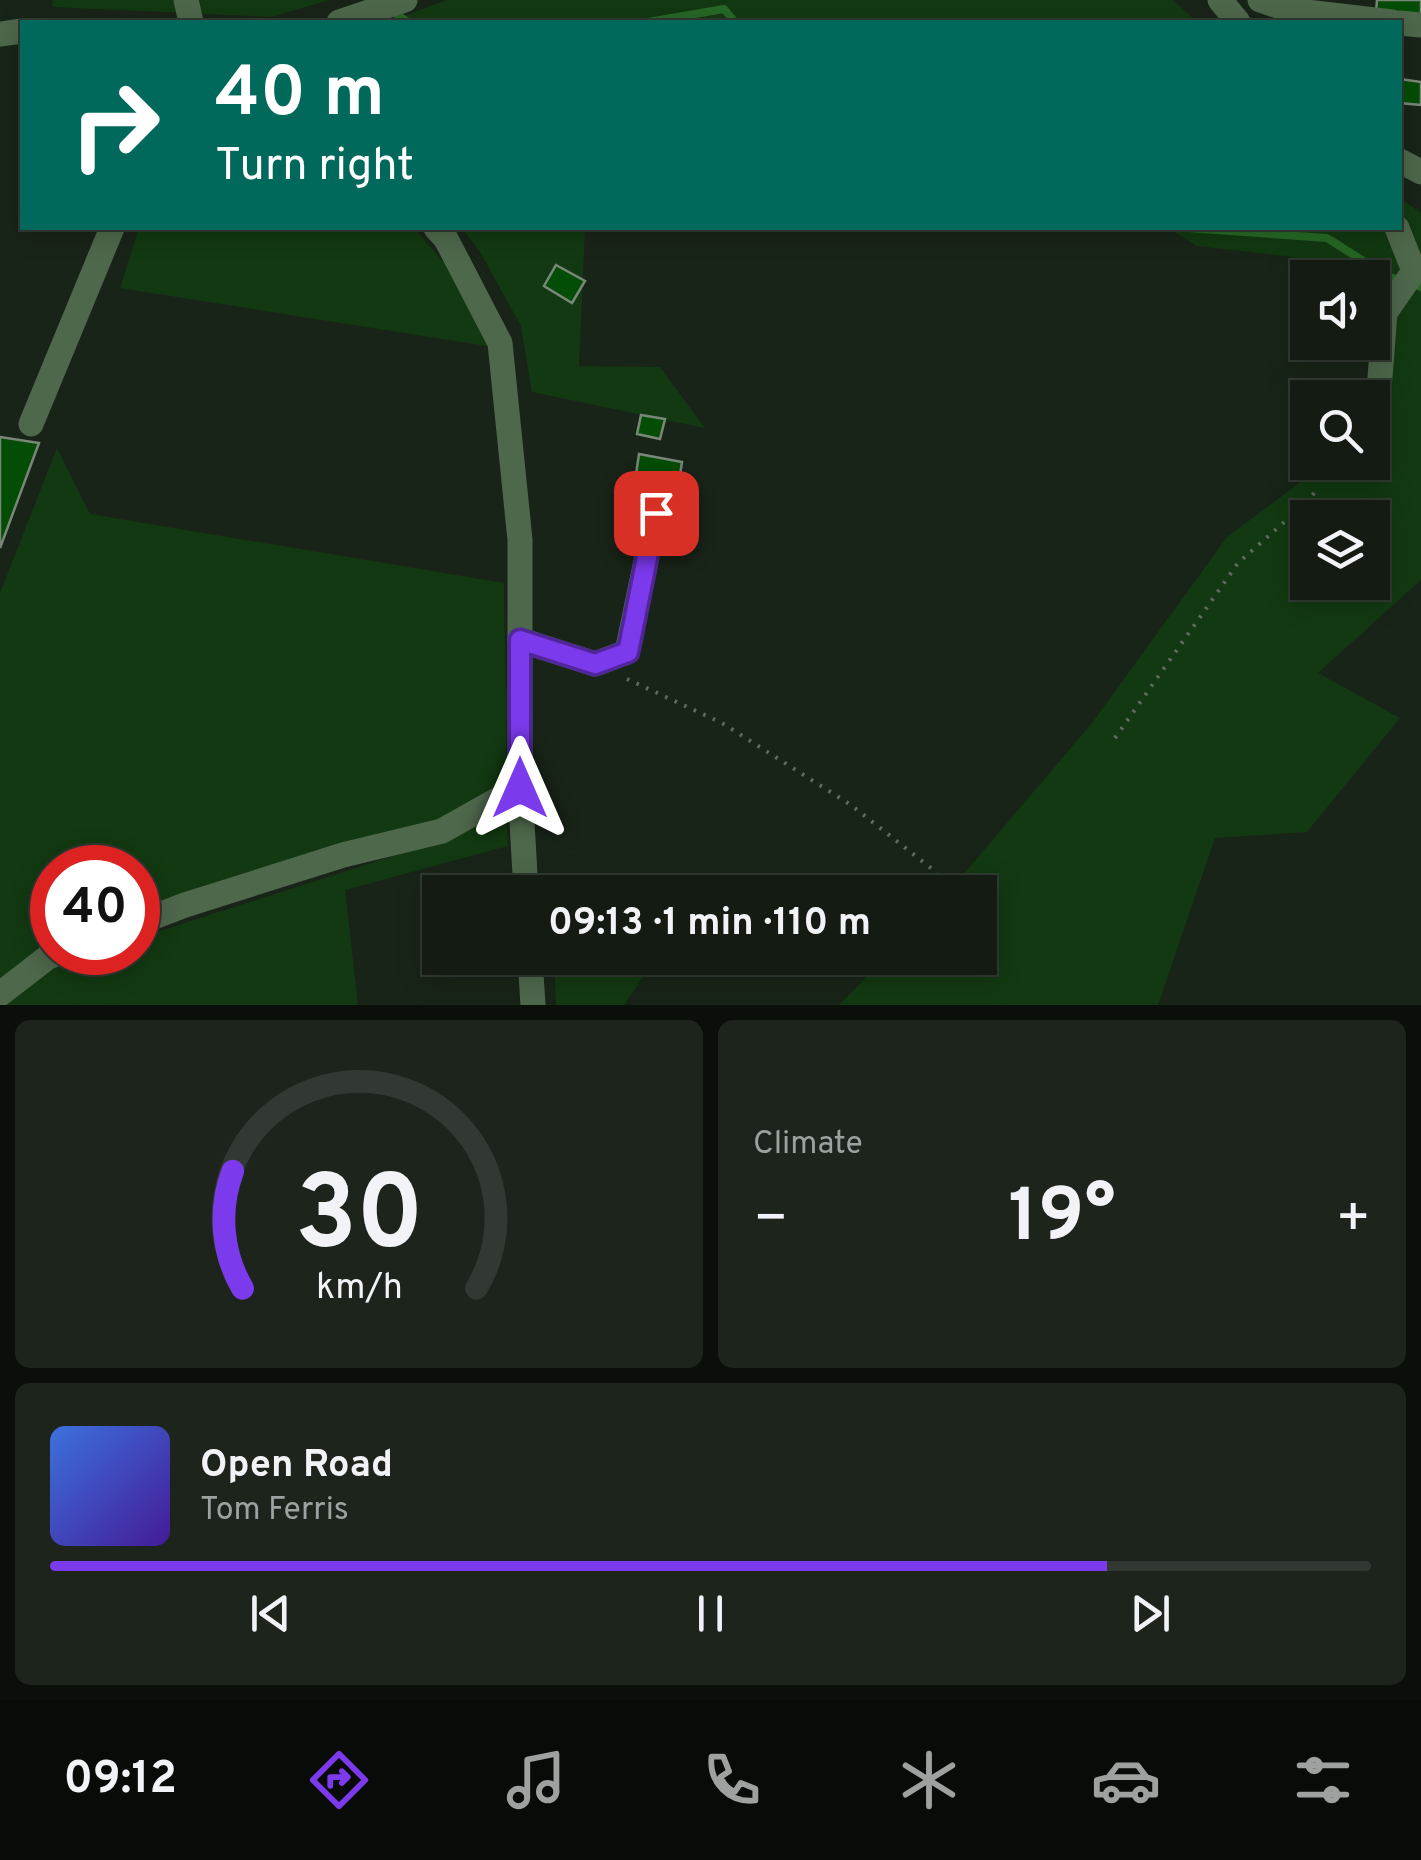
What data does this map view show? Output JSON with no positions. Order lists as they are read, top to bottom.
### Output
{
  "page": {
    "turn": ["40 m", "Turn right"],
    "limit": "40",
    "trip": "09:13 · 1 min · 110 m",
    "tile": "Climate",
    "heat": ["−", "19°", "+"],
    "song": ["Open Road", "Tom Ferris"],
    "tabs": "09:12",
    "gauge": ["30", "km/h"]
  }
}
